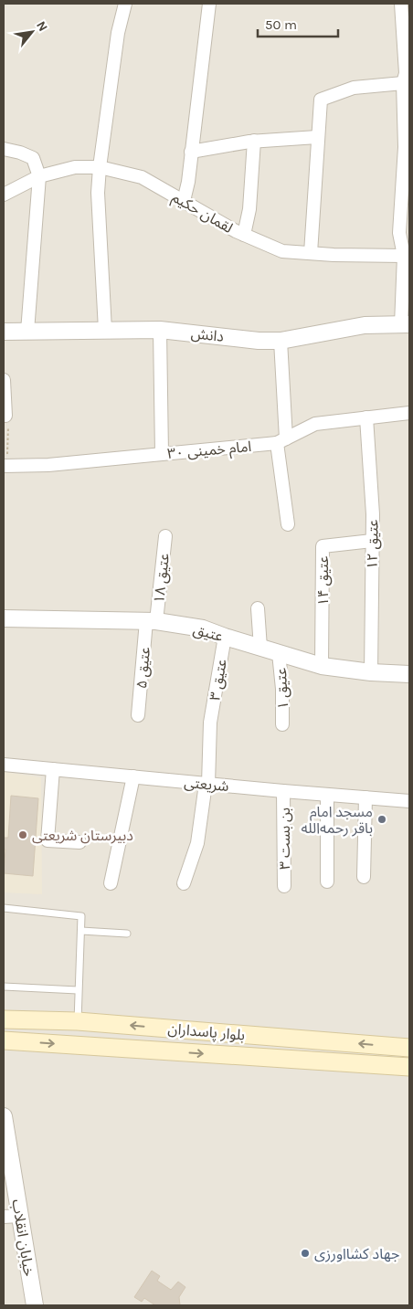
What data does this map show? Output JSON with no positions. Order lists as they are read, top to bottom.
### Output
{
  "streets": {
    "main road": ["بلوار پاسداران"],
    "street": [
      "لقمان حکیم",
      "دانش",
      "امام خمینی ۳۰",
      "عتیق ۱۲",
      "عتیق ۱۸",
      "عتیق ۱۴",
      "عتیق",
      "عتیق ۵",
      "عتیق ۳",
      "عتیق ۱",
      "شریعتی",
      "بن بست ۳",
      "خیابان انقلاب"
    ]
  },
  "crossings": [
    ["امام خمینی ۳۰", "عتیق ۱۲"],
    ["عتیق ۱۲", "عتیق ۱۴"],
    ["عتیق ۱۲", "عتیق"],
    ["عتیق ۱۸", "عتیق"],
    ["عتیق ۱۸", "عتیق ۵"],
    ["عتیق ۱۴", "عتیق"],
    ["عتیق", "عتیق ۵"],
    ["عتیق", "عتیق ۳"],
    ["عتیق", "عتیق ۱"],
    ["عتیق ۳", "شریعتی"],
    ["شریعتی", "بن بست ۳"]
  ],
  "places": ["مسجد امام باقر رحمه‌الله", "دبیرستان شریعتی", "جهاد کشااورزی"],
  "scale_bar": "50 m",
  "north": "top right"
}
